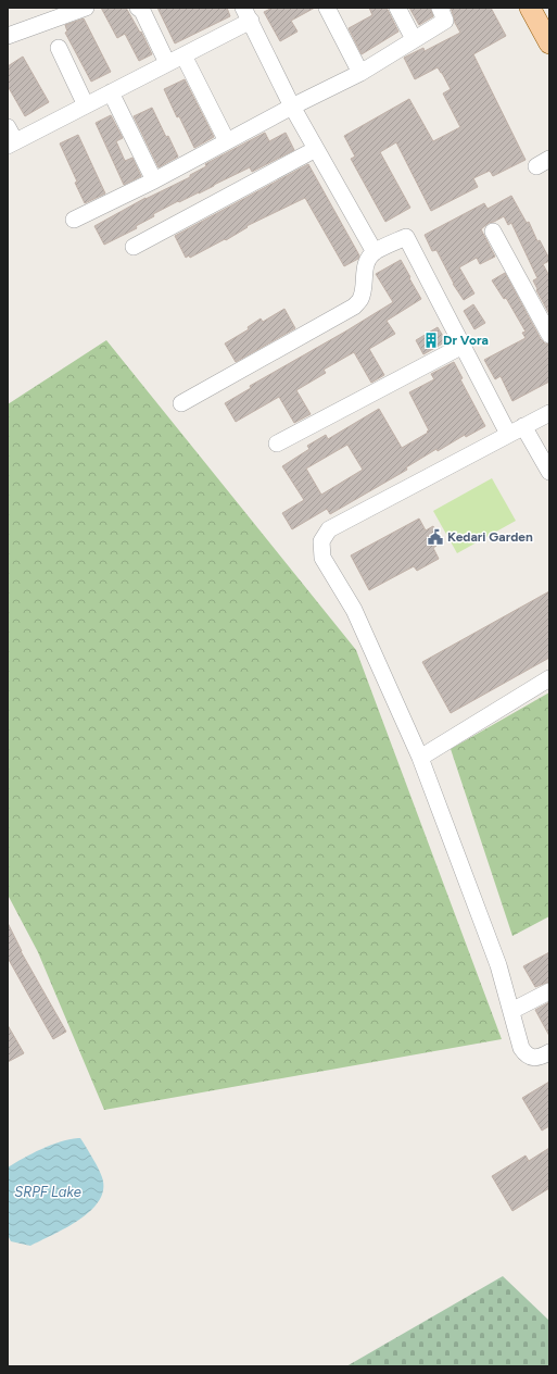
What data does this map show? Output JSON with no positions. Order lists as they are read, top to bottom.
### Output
{
  "water": ["SRPF Lake"],
  "places": {
    "building": ["Dr Vora"],
    "public building": ["Kedari Garden"]
  }
}
